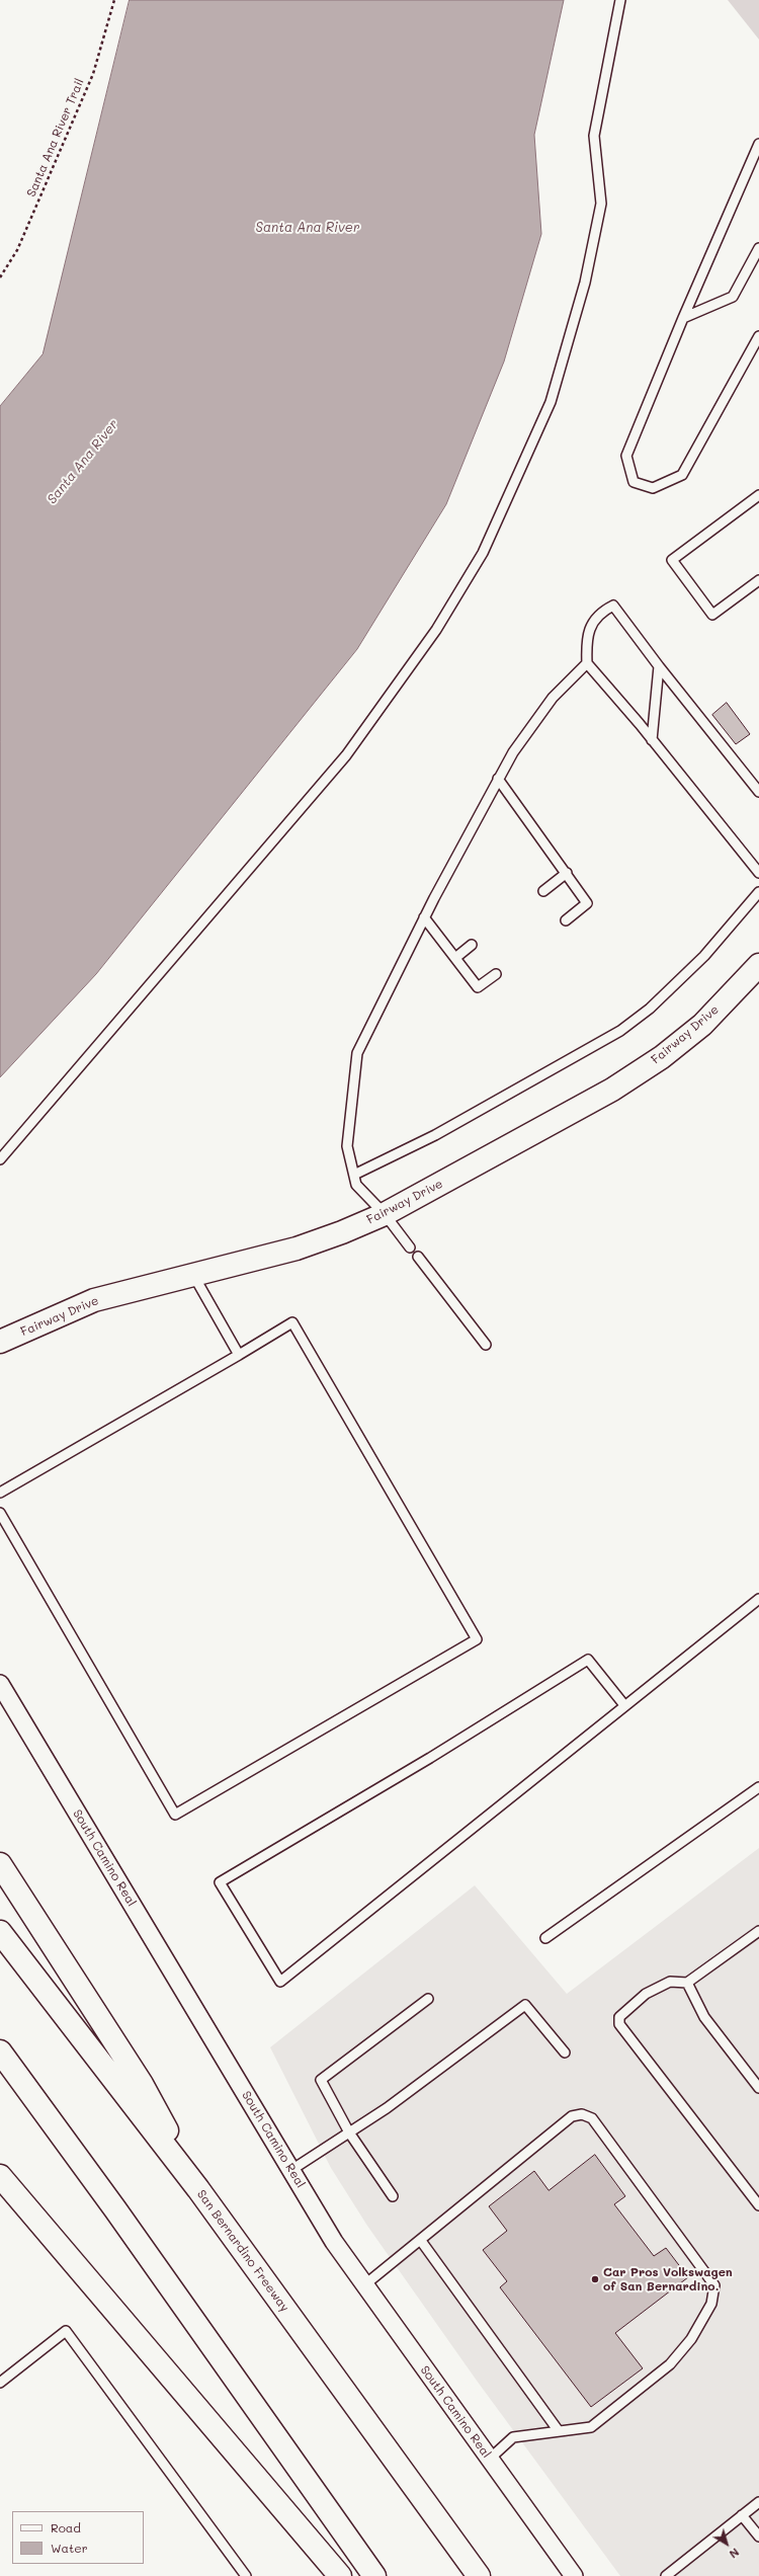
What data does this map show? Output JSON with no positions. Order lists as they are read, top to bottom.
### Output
{
  "streets": {
    "main road": ["Fairway Drive", "San Bernardino Freeway"],
    "street": ["South Camino Real"],
    "path": ["Santa Ana River Trail"]
  },
  "water": ["Santa Ana River"],
  "places": ["Car Pros Volkswagen of San Bernardino."],
  "legend": ["Road", "Water"],
  "north": "bottom right"
}
